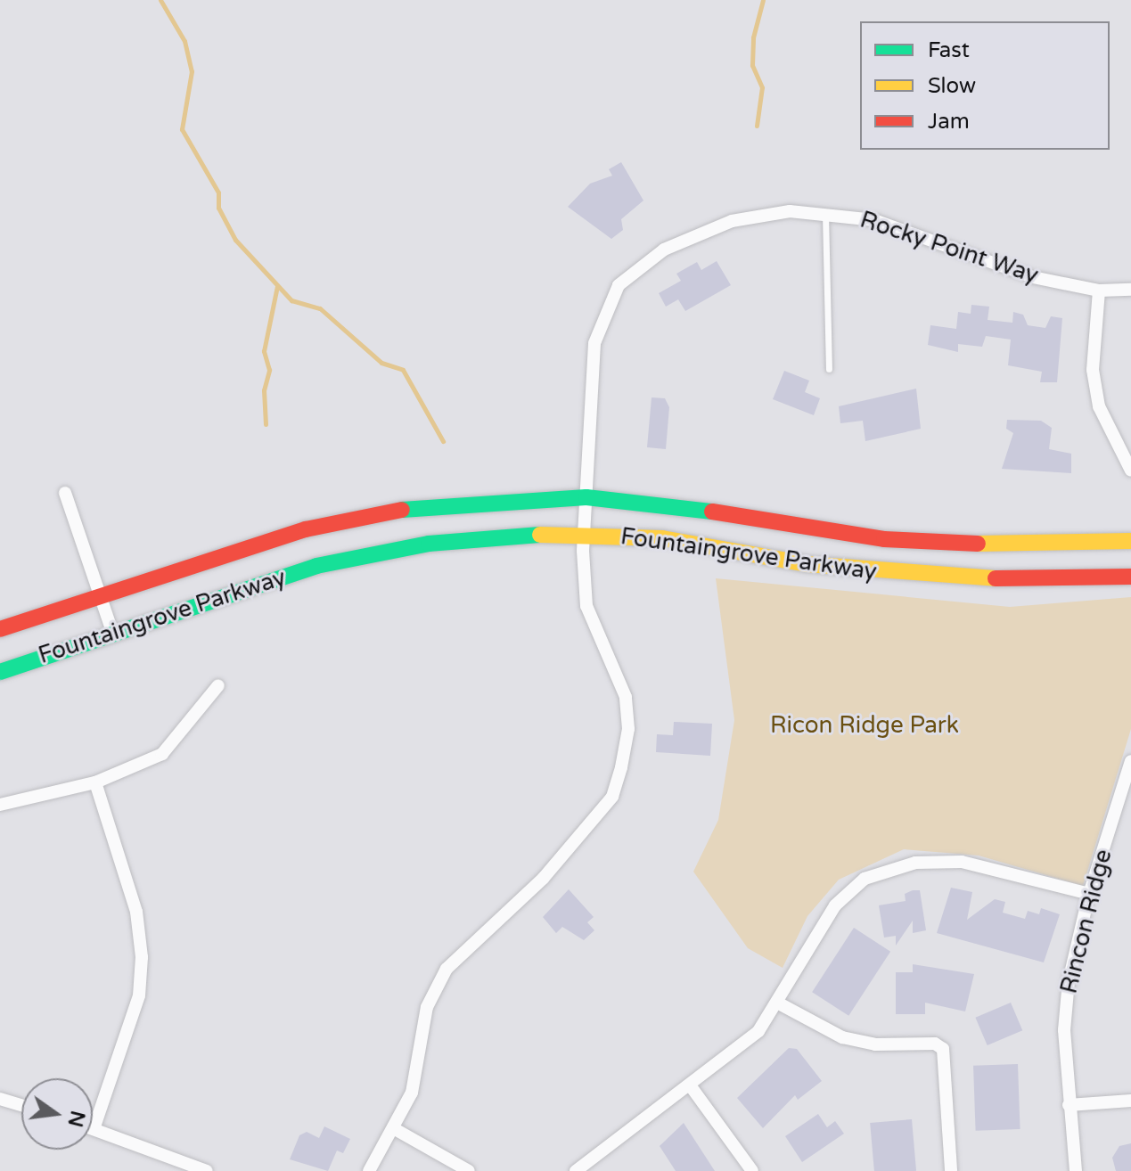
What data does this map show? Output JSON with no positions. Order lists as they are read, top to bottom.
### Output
{
  "streets": {
    "main road": ["Fountaingrove Parkway"],
    "street": ["Rocky Point Way", "Rincon Ridge"]
  },
  "crossings": [
    ["Rocky Point Way", "Fountaingrove Parkway"]
  ],
  "parks": ["Ricon Ridge Park"],
  "legend": ["Fast", "Slow", "Jam"],
  "north": "right"
}
